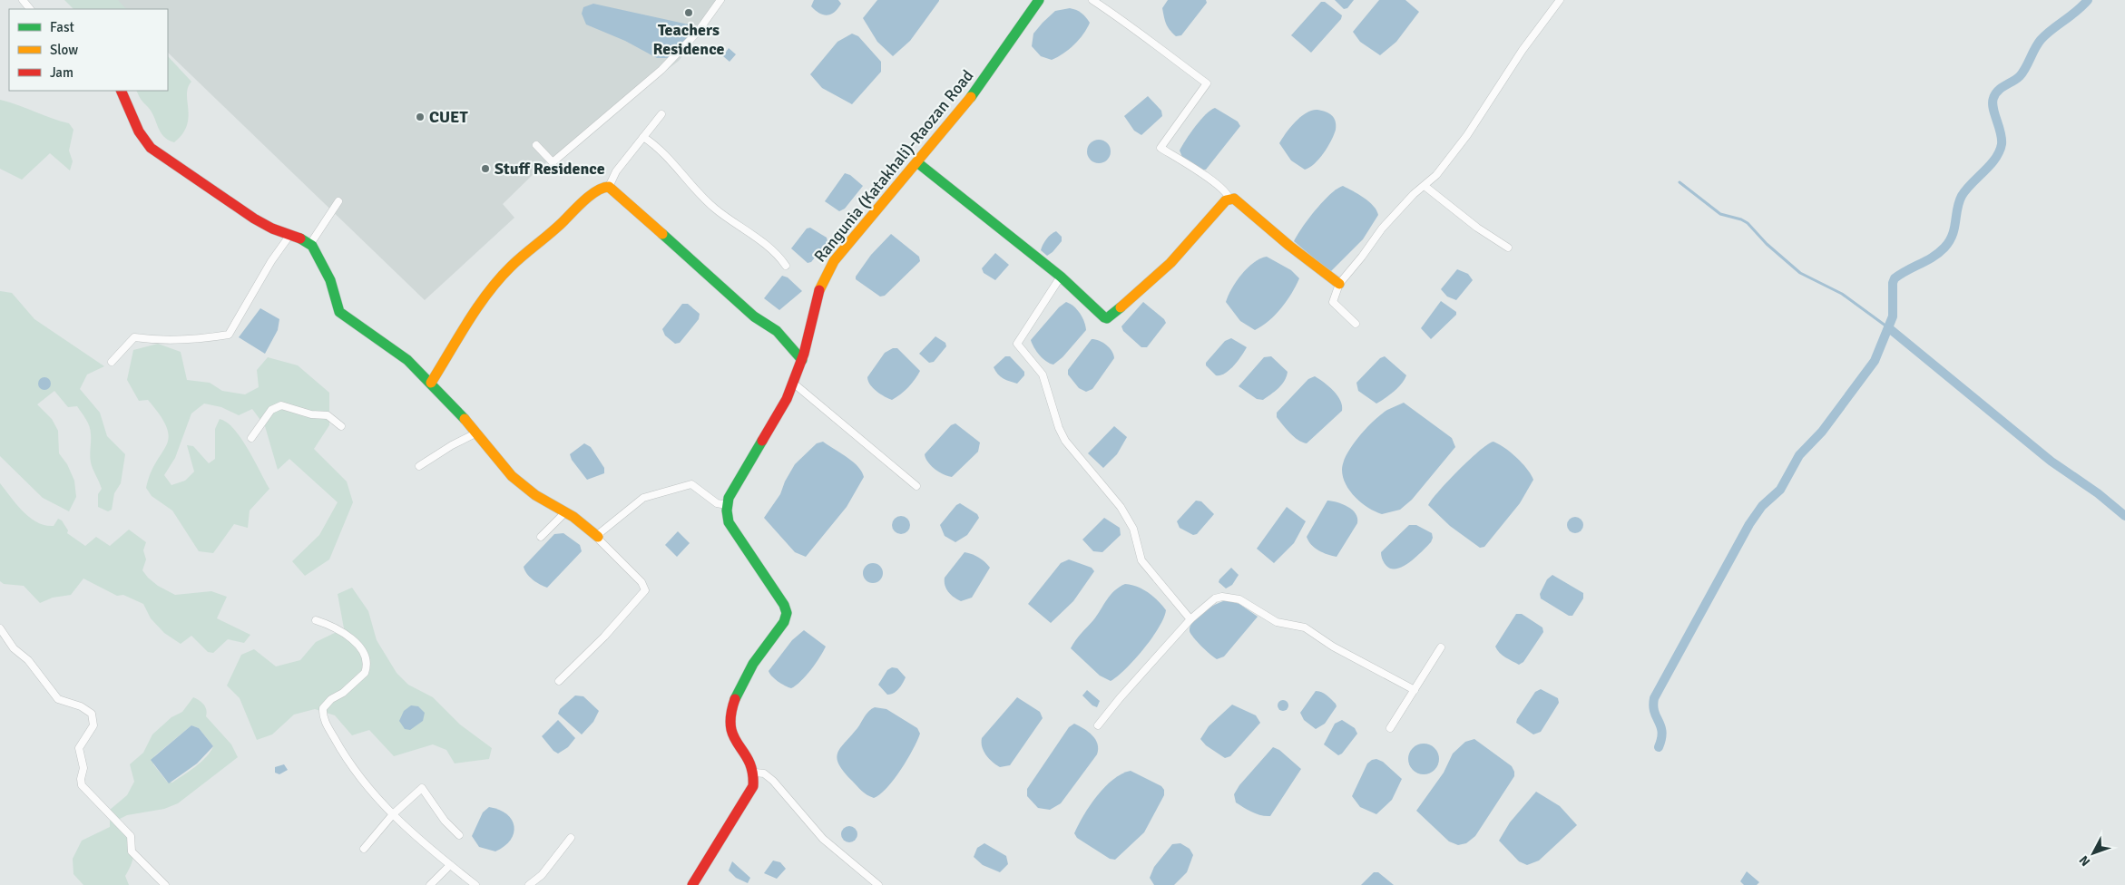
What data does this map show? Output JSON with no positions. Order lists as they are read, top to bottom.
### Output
{
  "streets": {
    "street": ["Rangunia (Katakhali)-Raozan Road"]
  },
  "places": ["Teachers Residence", "CUET", "Stuff Residence"],
  "legend": ["Fast", "Slow", "Jam"],
  "north": "bottom left"
}
